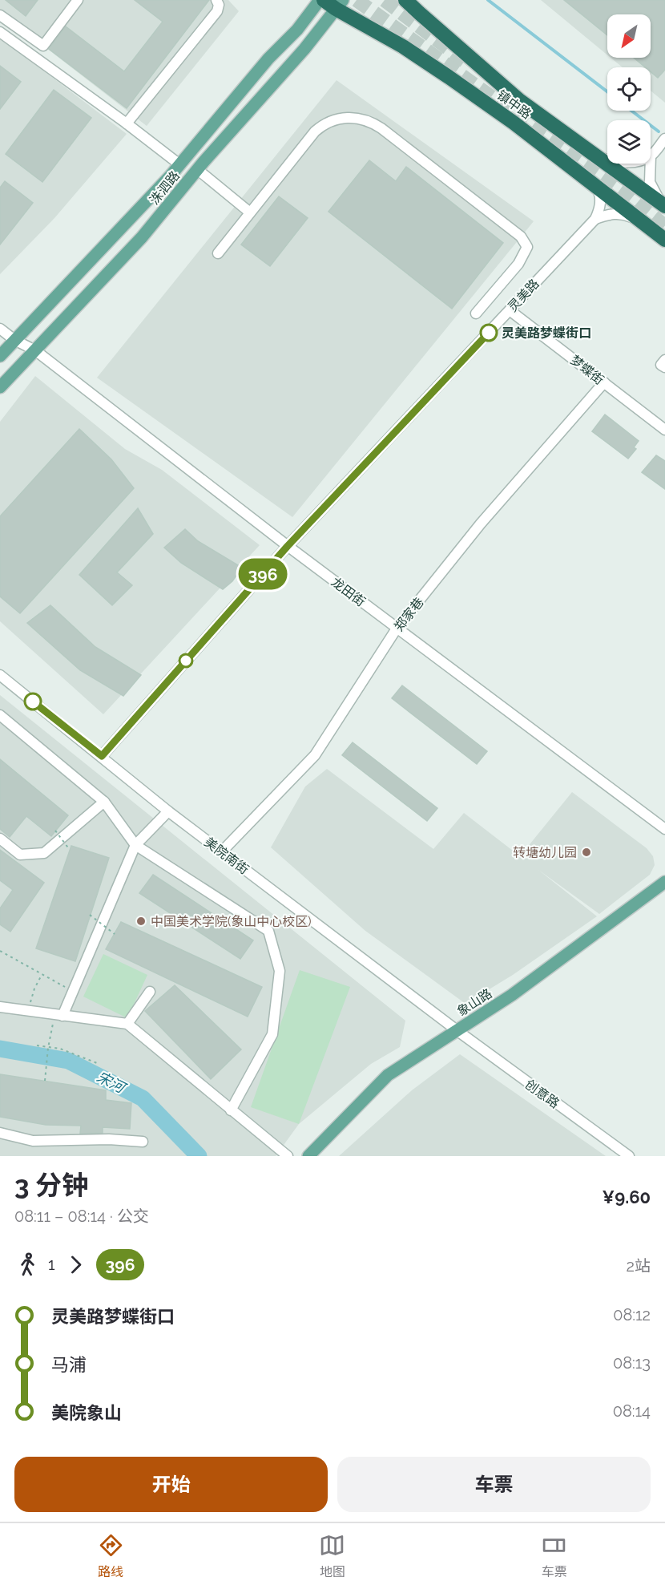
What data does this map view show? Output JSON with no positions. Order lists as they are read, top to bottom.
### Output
{
  "streets": {
    "highway": ["镇中路"],
    "main road": ["洙泗路", "象山路"],
    "street": [
      "灵美路",
      "梦蝶街",
      "龙田街",
      "郑家巷",
      "美院南街",
      "创意路"
    ]
  },
  "crossings": [
    ["镇中路", "洙泗路"],
    ["洙泗路", "龙田街"],
    ["灵美路", "梦蝶街"],
    ["灵美路", "龙田街"],
    ["灵美路", "美院南街"],
    ["梦蝶街", "郑家巷"],
    ["龙田街", "郑家巷"],
    ["郑家巷", "美院南街"],
    ["美院南街", "象山路"],
    ["美院南街", "创意路"],
    ["象山路", "创意路"]
  ],
  "water": ["宋河"],
  "places": ["灵美路梦蝶街口", "转塘幼儿园", "中国美术学院(象山中心校区)"],
  "lines": ["bus line 396"],
  "north": "bottom left",
  "page": {
    "on_map": "396",
    "heading": ["3 分钟", "08:11 – 08:14 · 公交", "¥9.60"],
    "legs": ["1", "396", "2站"],
    "list": [
      {
        "name": "灵美路梦蝶街口",
        "value": "08:12"
      },
      {
        "name": "马浦",
        "value": "08:13"
      },
      {
        "name": "美院象山",
        "value": "08:14"
      }
    ],
    "buttons": ["开始", "车票"],
    "tabs": ["路线", "地图", "车票"]
  }
}
